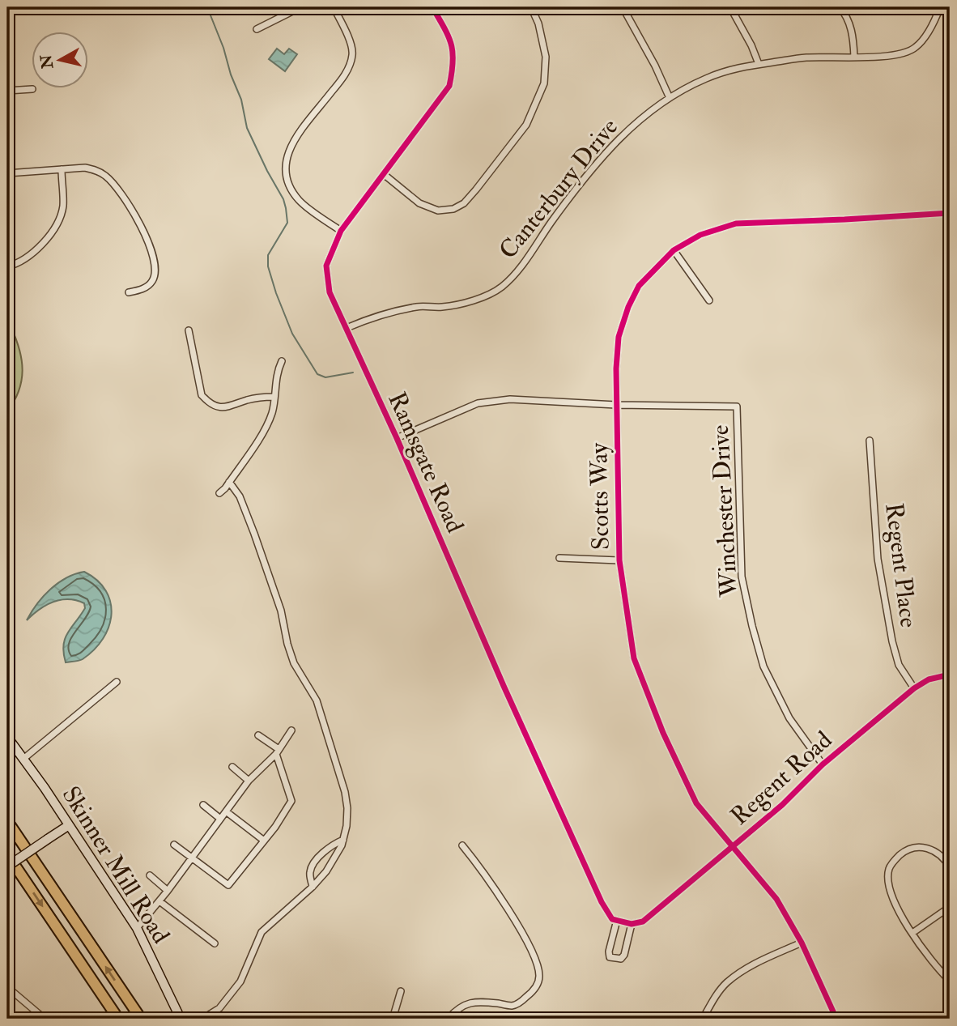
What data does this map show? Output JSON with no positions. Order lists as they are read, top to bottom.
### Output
{
  "streets": {
    "street": [
      "Canterbury Drive",
      "Ramsgate Road",
      "Scotts Way",
      "Winchester Drive",
      "Regent Place",
      "Regent Road",
      "Skinner Mill Road"
    ]
  },
  "crossings": [
    ["Canterbury Drive", "Ramsgate Road"],
    ["Scotts Way", "Winchester Drive"],
    ["Scotts Way", "Regent Road"],
    ["Winchester Drive", "Regent Road"],
    ["Regent Place", "Regent Road"]
  ],
  "north": "left"
}
